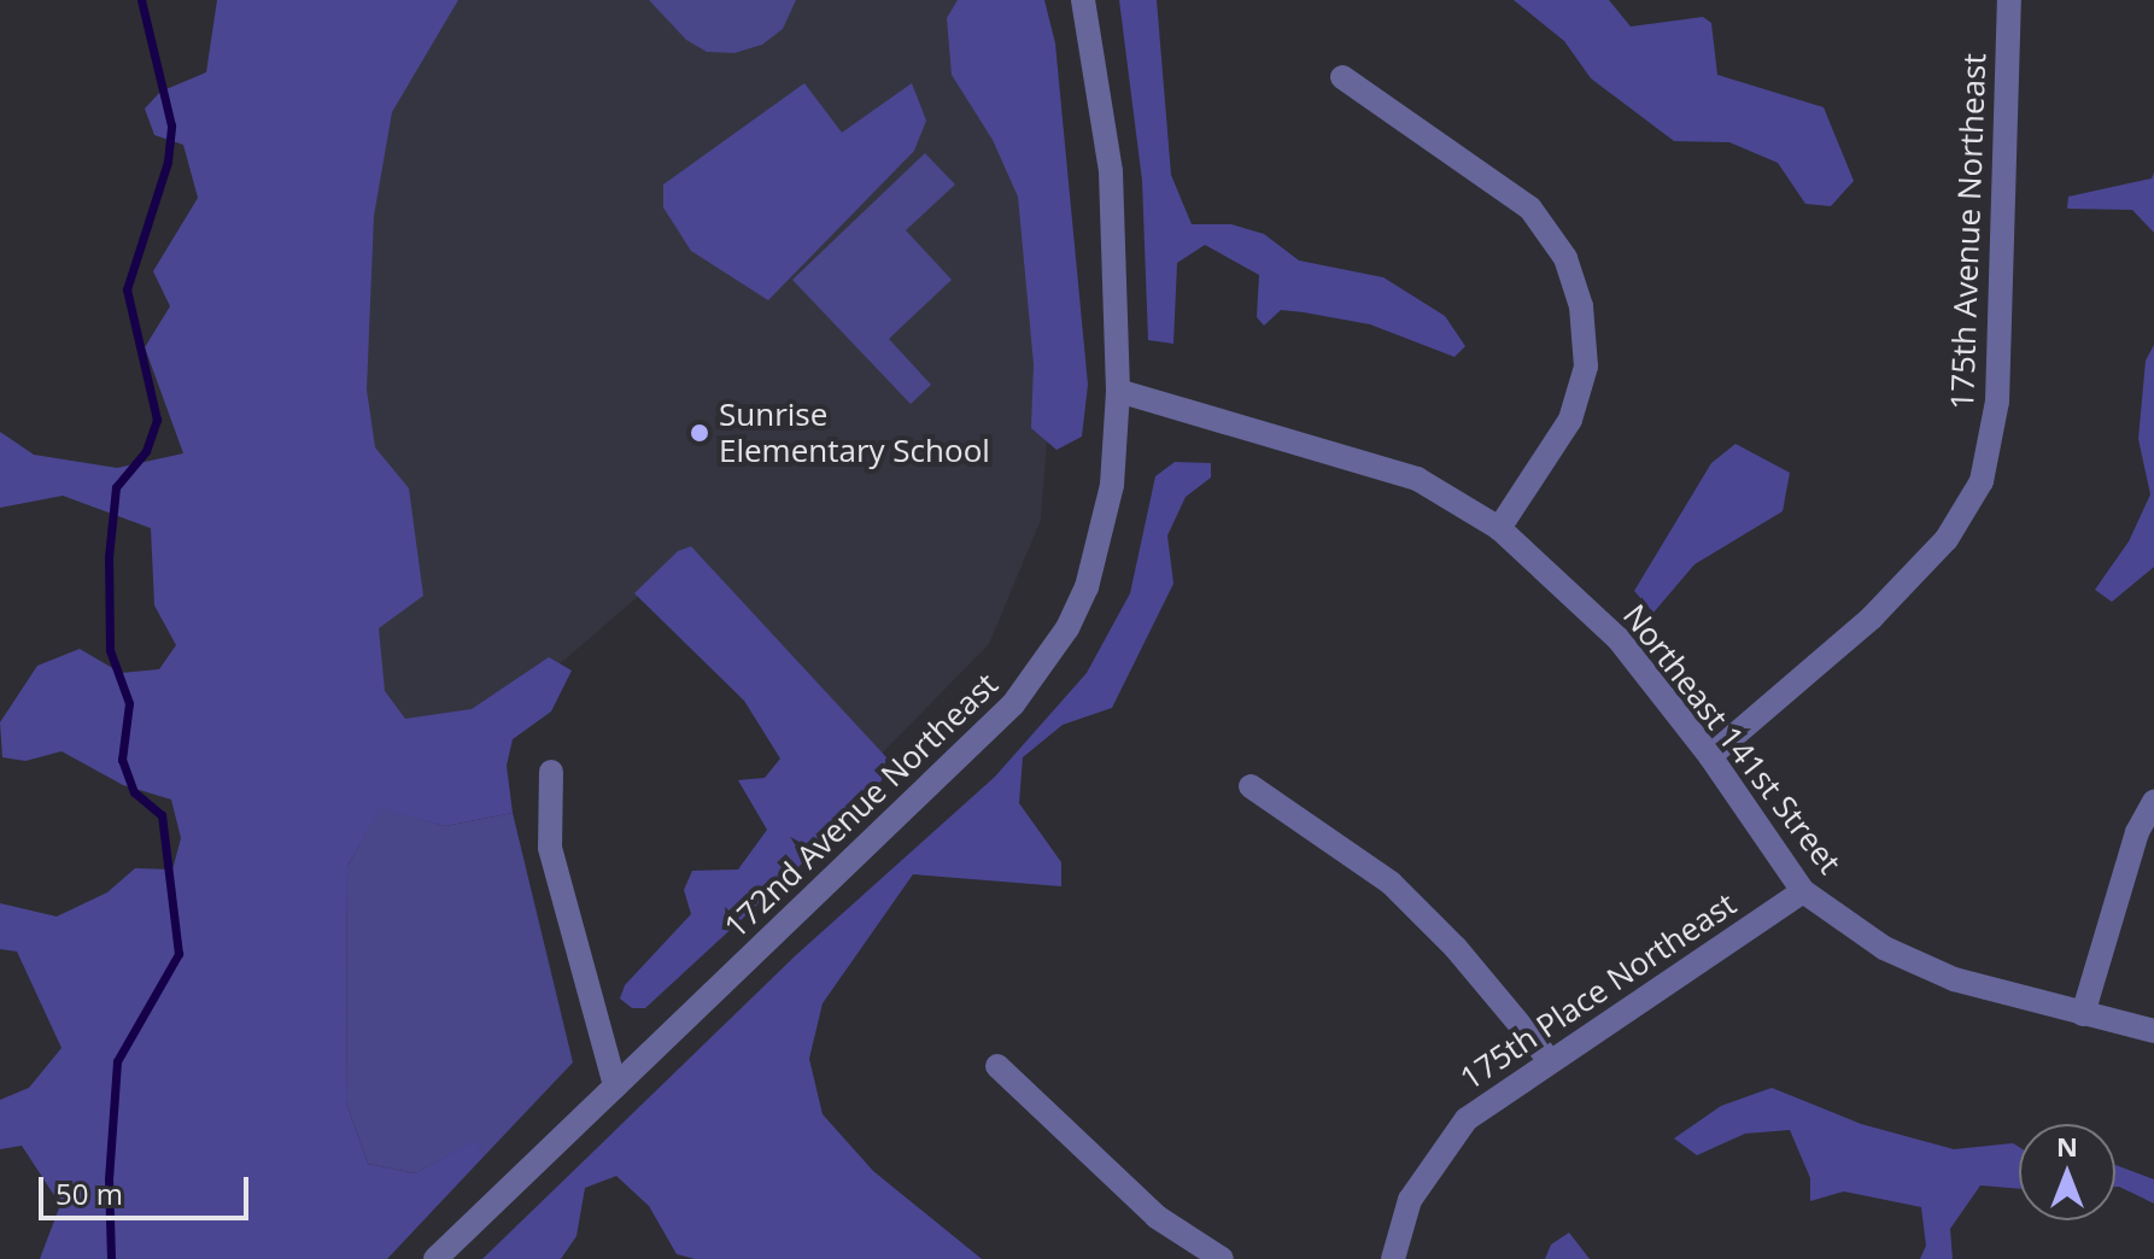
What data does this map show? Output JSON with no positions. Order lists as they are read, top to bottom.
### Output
{
  "streets": {
    "street": [
      "175th Avenue Northeast",
      "Northeast 141st Street",
      "172nd Avenue Northeast",
      "175th Place Northeast"
    ]
  },
  "crossings": [
    ["175th Avenue Northeast", "Northeast 141st Street"],
    ["Northeast 141st Street", "172nd Avenue Northeast"],
    ["Northeast 141st Street", "175th Place Northeast"]
  ],
  "places": ["Sunrise Elementary School"],
  "scale_bar": "50 m",
  "north": "top"
}
